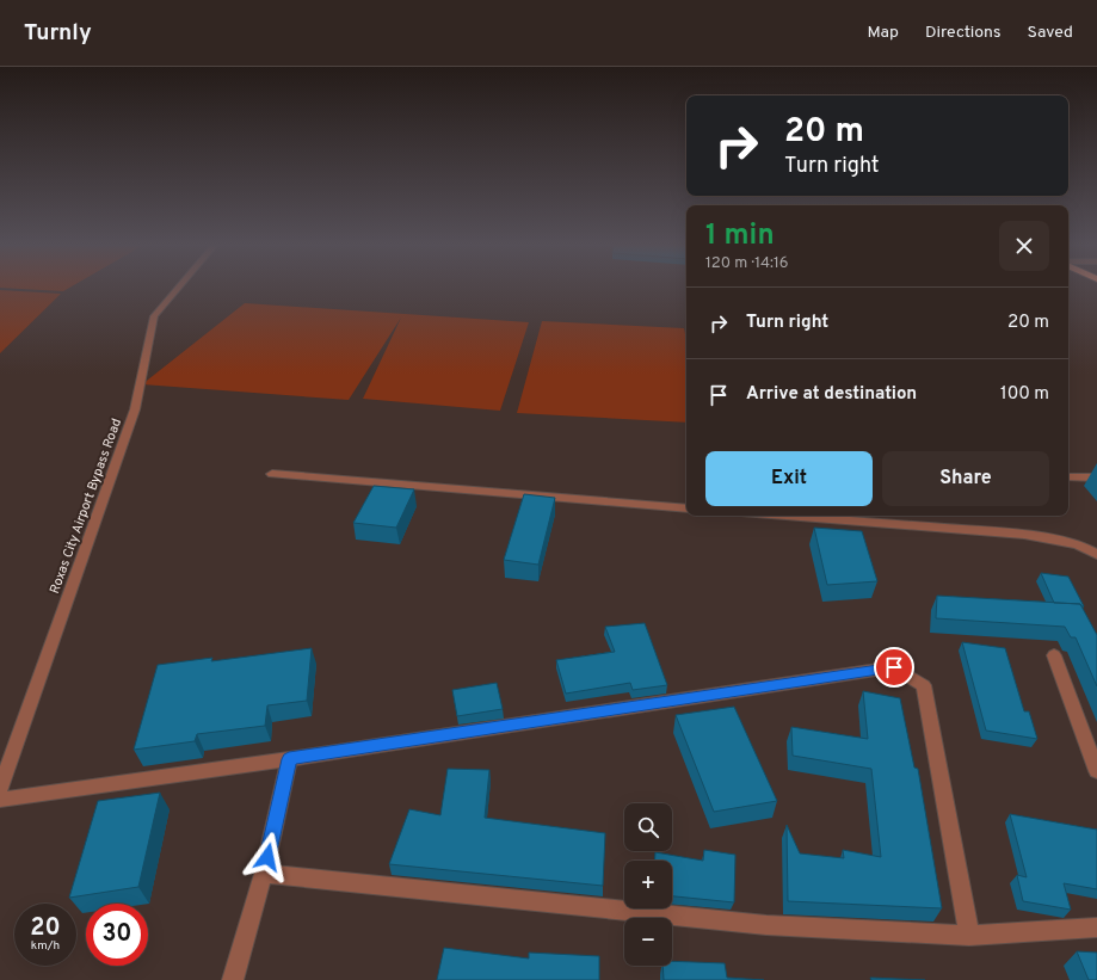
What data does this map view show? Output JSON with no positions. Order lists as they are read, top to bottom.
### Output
{
  "streets": {
    "street": ["Roxas City Airport Bypass Road"]
  },
  "page": {
    "header": "Turnly",
    "nav": ["Map", "Directions", "Saved"],
    "turn": ["20 m", "Turn right"],
    "heading": ["1 min", "120 m · 14:16"],
    "list": [
      {
        "name": "Turn right",
        "value": "20 m"
      },
      {
        "name": "Arrive at destination",
        "value": "100 m"
      }
    ],
    "buttons": ["Exit", "Share"],
    "map_buttons": ["+", "−"],
    "speed": "20 km/h",
    "limit": "30"
  }
}
